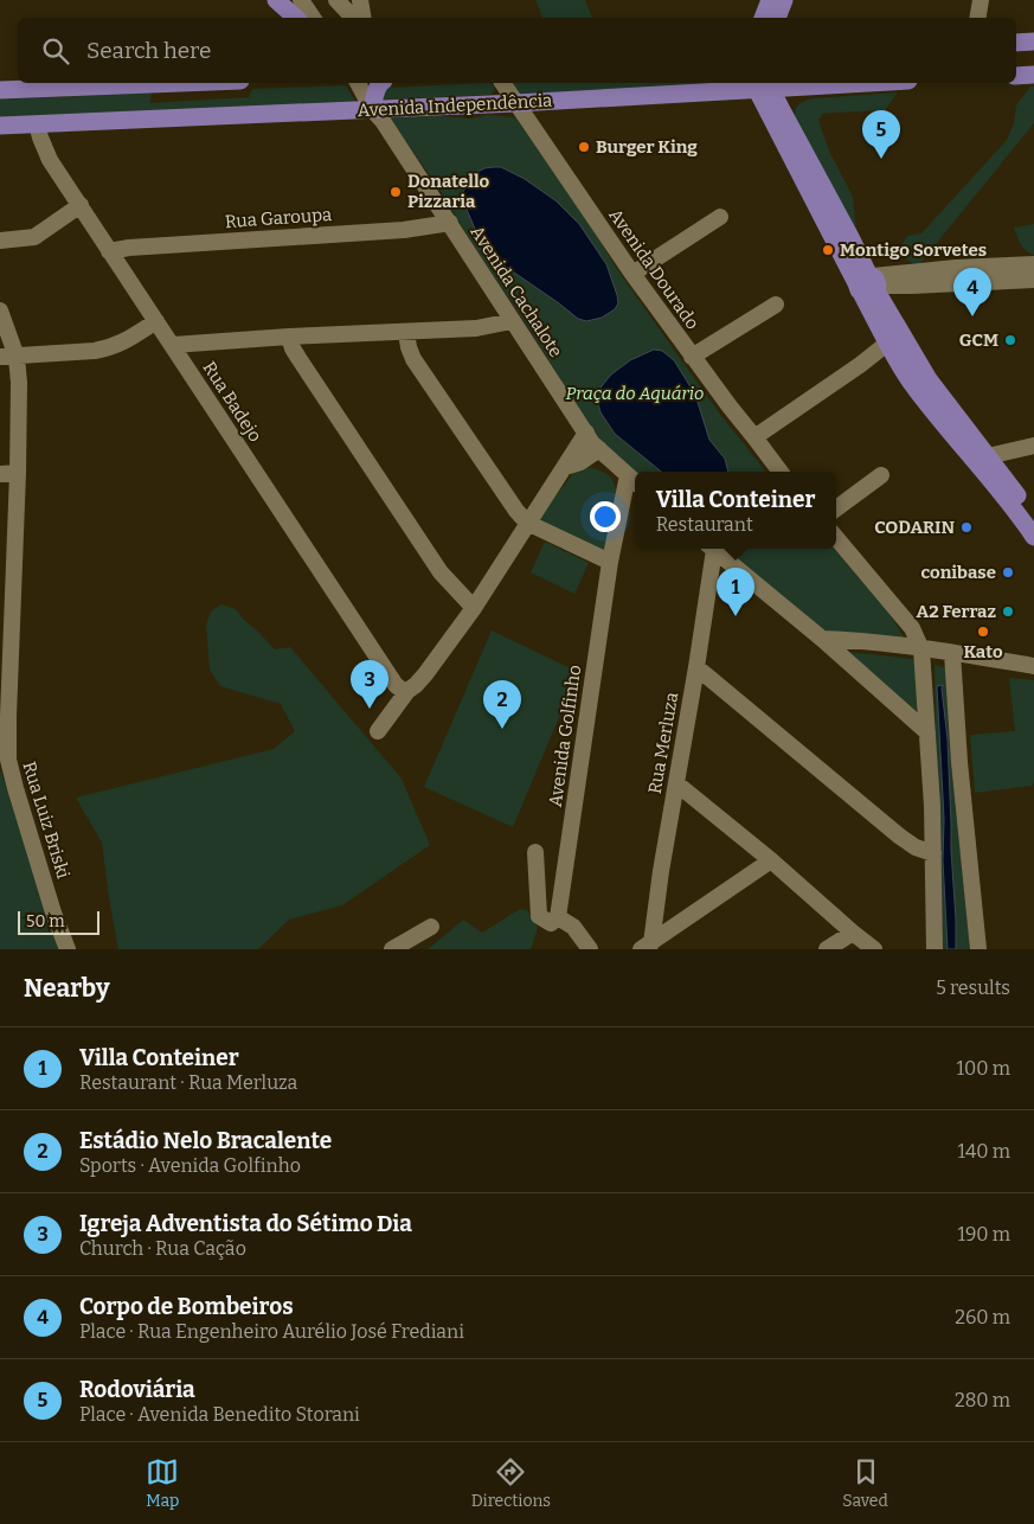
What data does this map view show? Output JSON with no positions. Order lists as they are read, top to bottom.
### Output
{
  "streets": {
    "main road": ["Avenida Independência"],
    "street": [
      "Rua Garoupa",
      "Avenida Dourado",
      "Avenida Cachalote",
      "Rua Badejo",
      "Avenida Golfinho",
      "Rua Merluza",
      "Rua Luiz Briski"
    ]
  },
  "crossings": [
    ["Avenida Independência", "Avenida Dourado"],
    ["Avenida Independência", "Avenida Cachalote"],
    ["Avenida Independência", "Rua Badejo"],
    ["Rua Garoupa", "Avenida Cachalote"],
    ["Rua Garoupa", "Rua Badejo"],
    ["Avenida Cachalote", "Avenida Golfinho"]
  ],
  "parks": ["Praça do Aquário"],
  "places": [
    "Burger King",
    "Donatello Pizzaria",
    "Montigo Sorvetes",
    "GCM",
    "CODARIN",
    "conibase",
    "A2 Ferraz",
    "Kato"
  ],
  "scale_bar": "50 m",
  "page": {
    "search": "Search here",
    "pins": [
      "5",
      "4",
      "1",
      "3",
      "2"
    ],
    "popup": ["Villa Conteiner", "Restaurant"],
    "scale": "50 m",
    "heading": ["Nearby", "5 results"],
    "list": [
      {
        "mark": "1",
        "name": "Villa Conteiner",
        "note": "Restaurant · Rua Merluza",
        "value": "100 m"
      },
      {
        "mark": "2",
        "name": "Estádio Nelo Bracalente",
        "note": "Sports · Avenida Golfinho",
        "value": "140 m"
      },
      {
        "mark": "3",
        "name": "Igreja Adventista do Sétimo Dia",
        "note": "Church · Rua Cação",
        "value": "190 m"
      },
      {
        "mark": "4",
        "name": "Corpo de Bombeiros",
        "note": "Place · Rua Engenheiro Aurélio José Frediani",
        "value": "260 m"
      },
      {
        "mark": "5",
        "name": "Rodoviária",
        "note": "Place · Avenida Benedito Storani",
        "value": "280 m"
      }
    ],
    "nav": ["Map", "Directions", "Saved"]
  }
}
